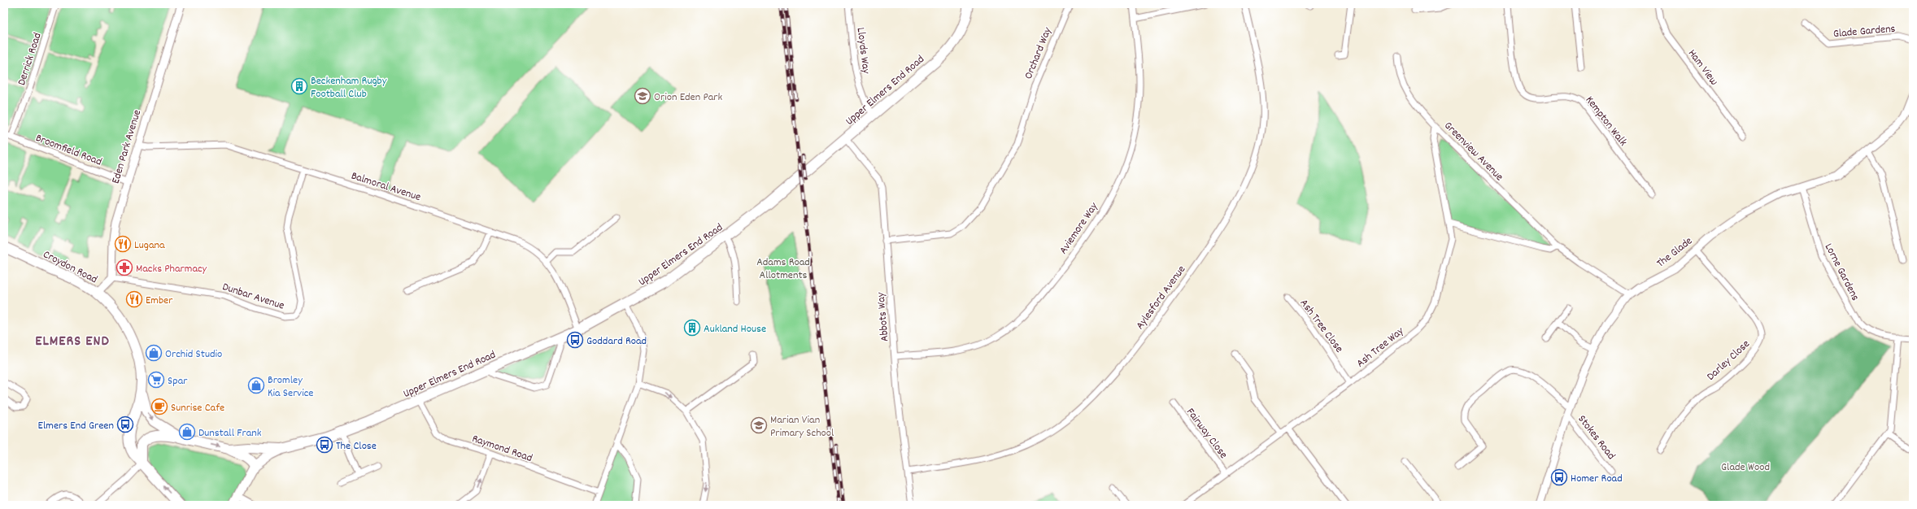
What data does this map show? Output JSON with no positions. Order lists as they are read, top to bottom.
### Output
{
  "streets": {
    "main road": ["Upper Elmers End Road", "Croydon Road"],
    "street": [
      "Glade Gardens",
      "Lloyds Way",
      "Orchard Way",
      "Derrick Road",
      "Ham View",
      "Kempton Walk",
      "Eden Park Avenue",
      "Broomfield Road",
      "Greenview Avenue",
      "Balmoral Avenue",
      "Aviemore Way",
      "The Glade",
      "Lorne Gardens",
      "Dunbar Avenue",
      "Aylesford Avenue",
      "Abbots Way",
      "Ash Tree Close",
      "Ash Tree Way",
      "Darley Close",
      "Fairway Close",
      "Stokes Road",
      "Raymond Road"
    ]
  },
  "crossings": [
    ["Lloyds Way", "Upper Elmers End Road"],
    ["Orchard Way", "Abbots Way"],
    ["Derrick Road", "Broomfield Road"],
    ["Upper Elmers End Road", "Balmoral Avenue"],
    ["Upper Elmers End Road", "Abbots Way"],
    ["Upper Elmers End Road", "Raymond Road"],
    ["Eden Park Avenue", "Broomfield Road"],
    ["Eden Park Avenue", "Balmoral Avenue"],
    ["Eden Park Avenue", "Dunbar Avenue"],
    ["Greenview Avenue", "The Glade"],
    ["Greenview Avenue", "Ash Tree Way"],
    ["Balmoral Avenue", "Dunbar Avenue"],
    ["Aviemore Way", "Abbots Way"],
    ["The Glade", "Lorne Gardens"],
    ["The Glade", "Darley Close"],
    ["The Glade", "Stokes Road"],
    ["Aylesford Avenue", "Abbots Way"],
    ["Ash Tree Close", "Ash Tree Way"],
    ["Ash Tree Way", "Fairway Close"]
  ],
  "districts": ["ELMERS END"],
  "parks": ["Adams Road Allotments", "Glade Wood"],
  "places": {
    "building": ["Beckenham Rugby Football Club", "Aukland House"],
    "school or university": ["Orion Eden Park", "Marian Vian Primary School"],
    "restaurant": ["Lugana", "Ember"],
    "pharmacy": ["Macks Pharmacy"],
    "bus stop": [
      "Goddard Road",
      "Elmers End Green",
      "The Close",
      "Homer Road"
    ],
    "shop": ["Orchid Studio", "Bromley Kia Service", "Dunstall Frank"],
    "supermarket": ["Spar"],
    "cafe": ["Sunrise Cafe"]
  }
}
